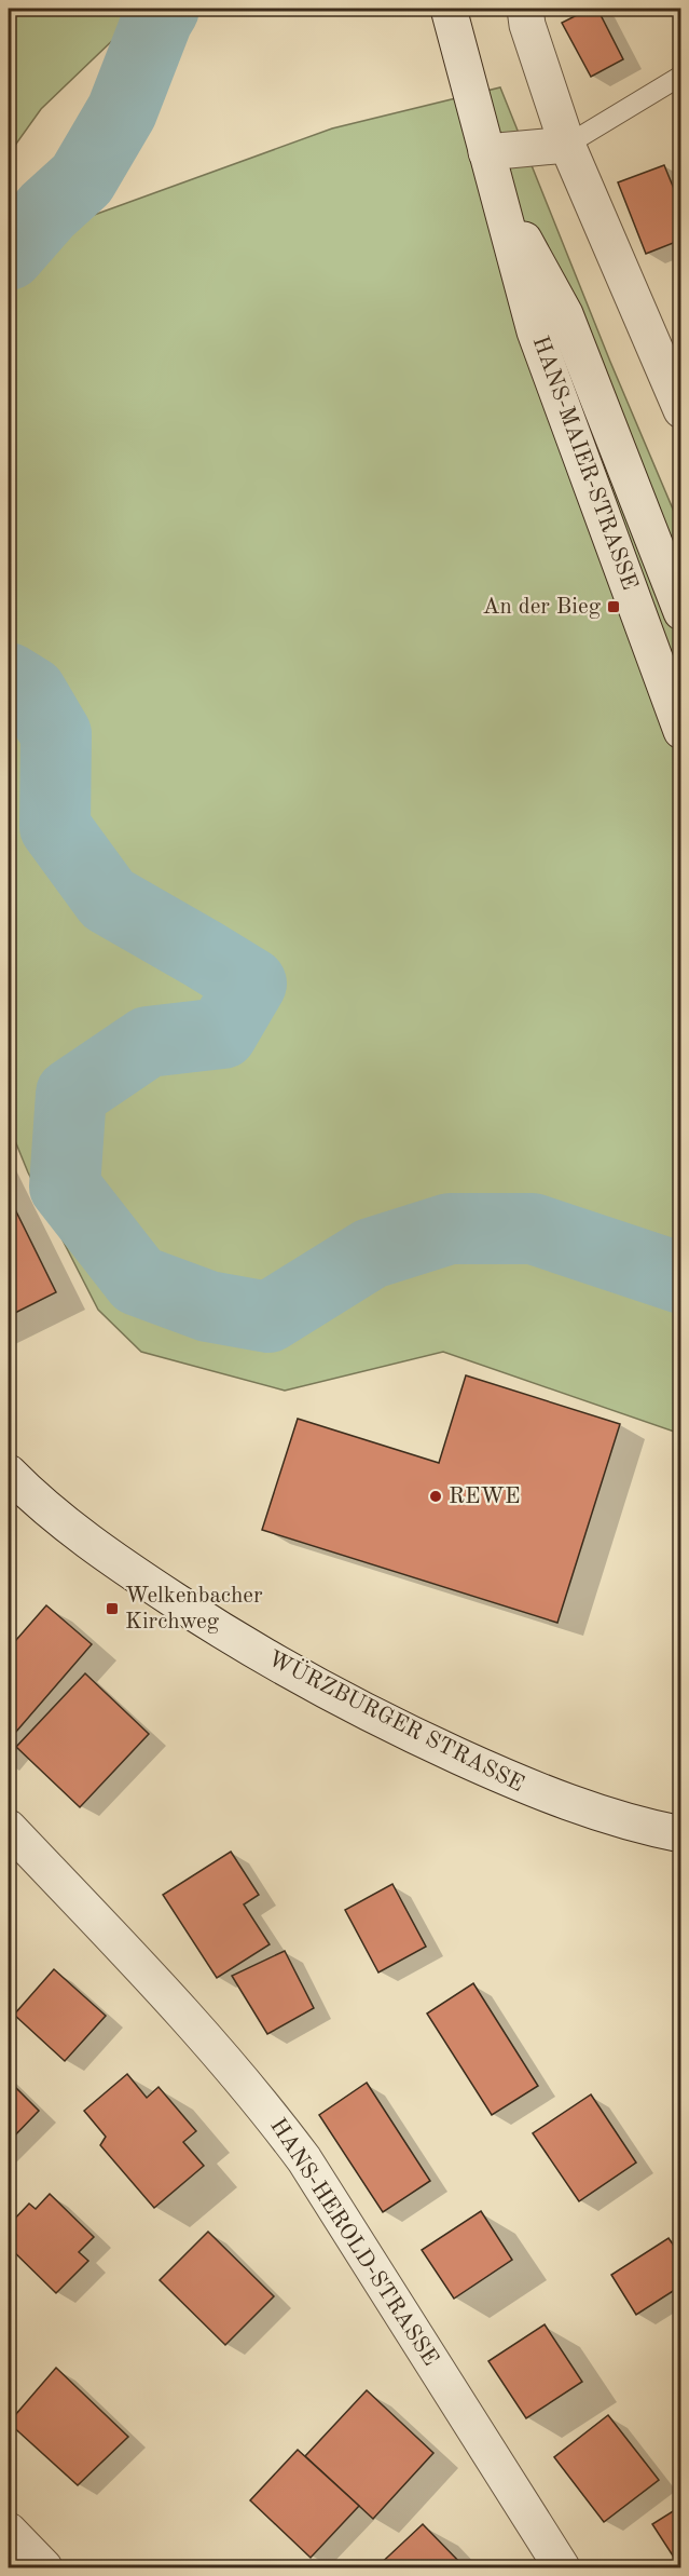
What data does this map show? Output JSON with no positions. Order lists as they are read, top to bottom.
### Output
{
  "streets": {
    "street": ["HANS-MAIER-STRASSE", "WÜRZBURGER STRASSE", "HANS-HEROLD-STRASSE"]
  },
  "places": {
    "transit": ["An der Bieg", "Welkenbacher Kirchweg"],
    "other": ["REWE"]
  }
}
